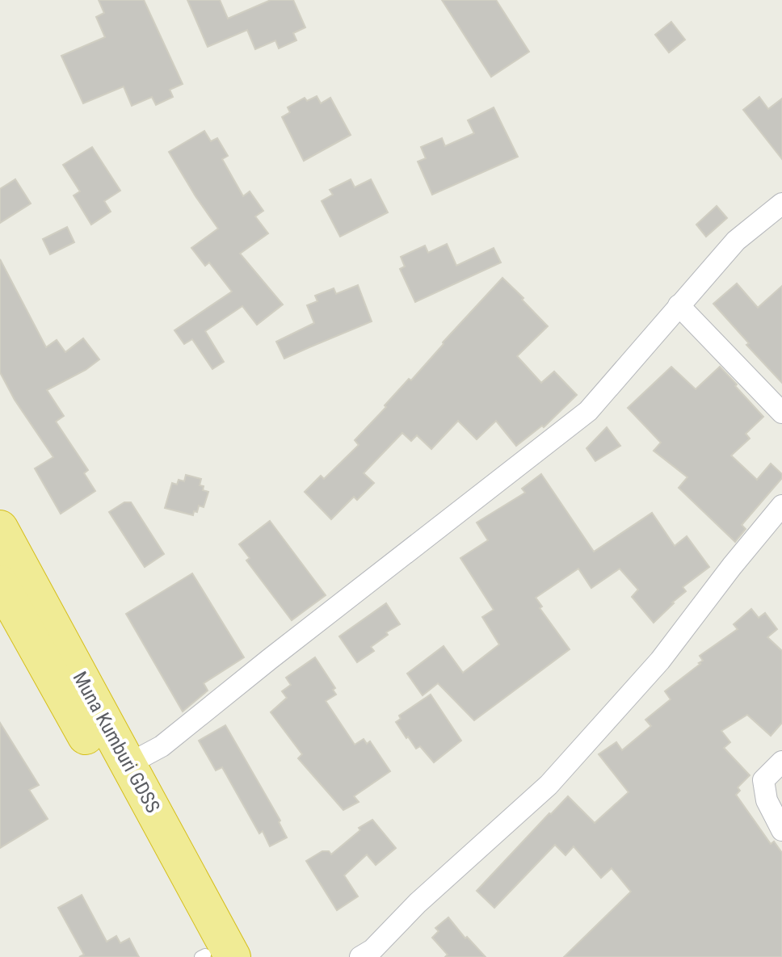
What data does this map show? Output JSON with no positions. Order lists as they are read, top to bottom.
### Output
{
  "streets": {
    "highway": ["Muna Kumburi GDSS"]
  }
}
